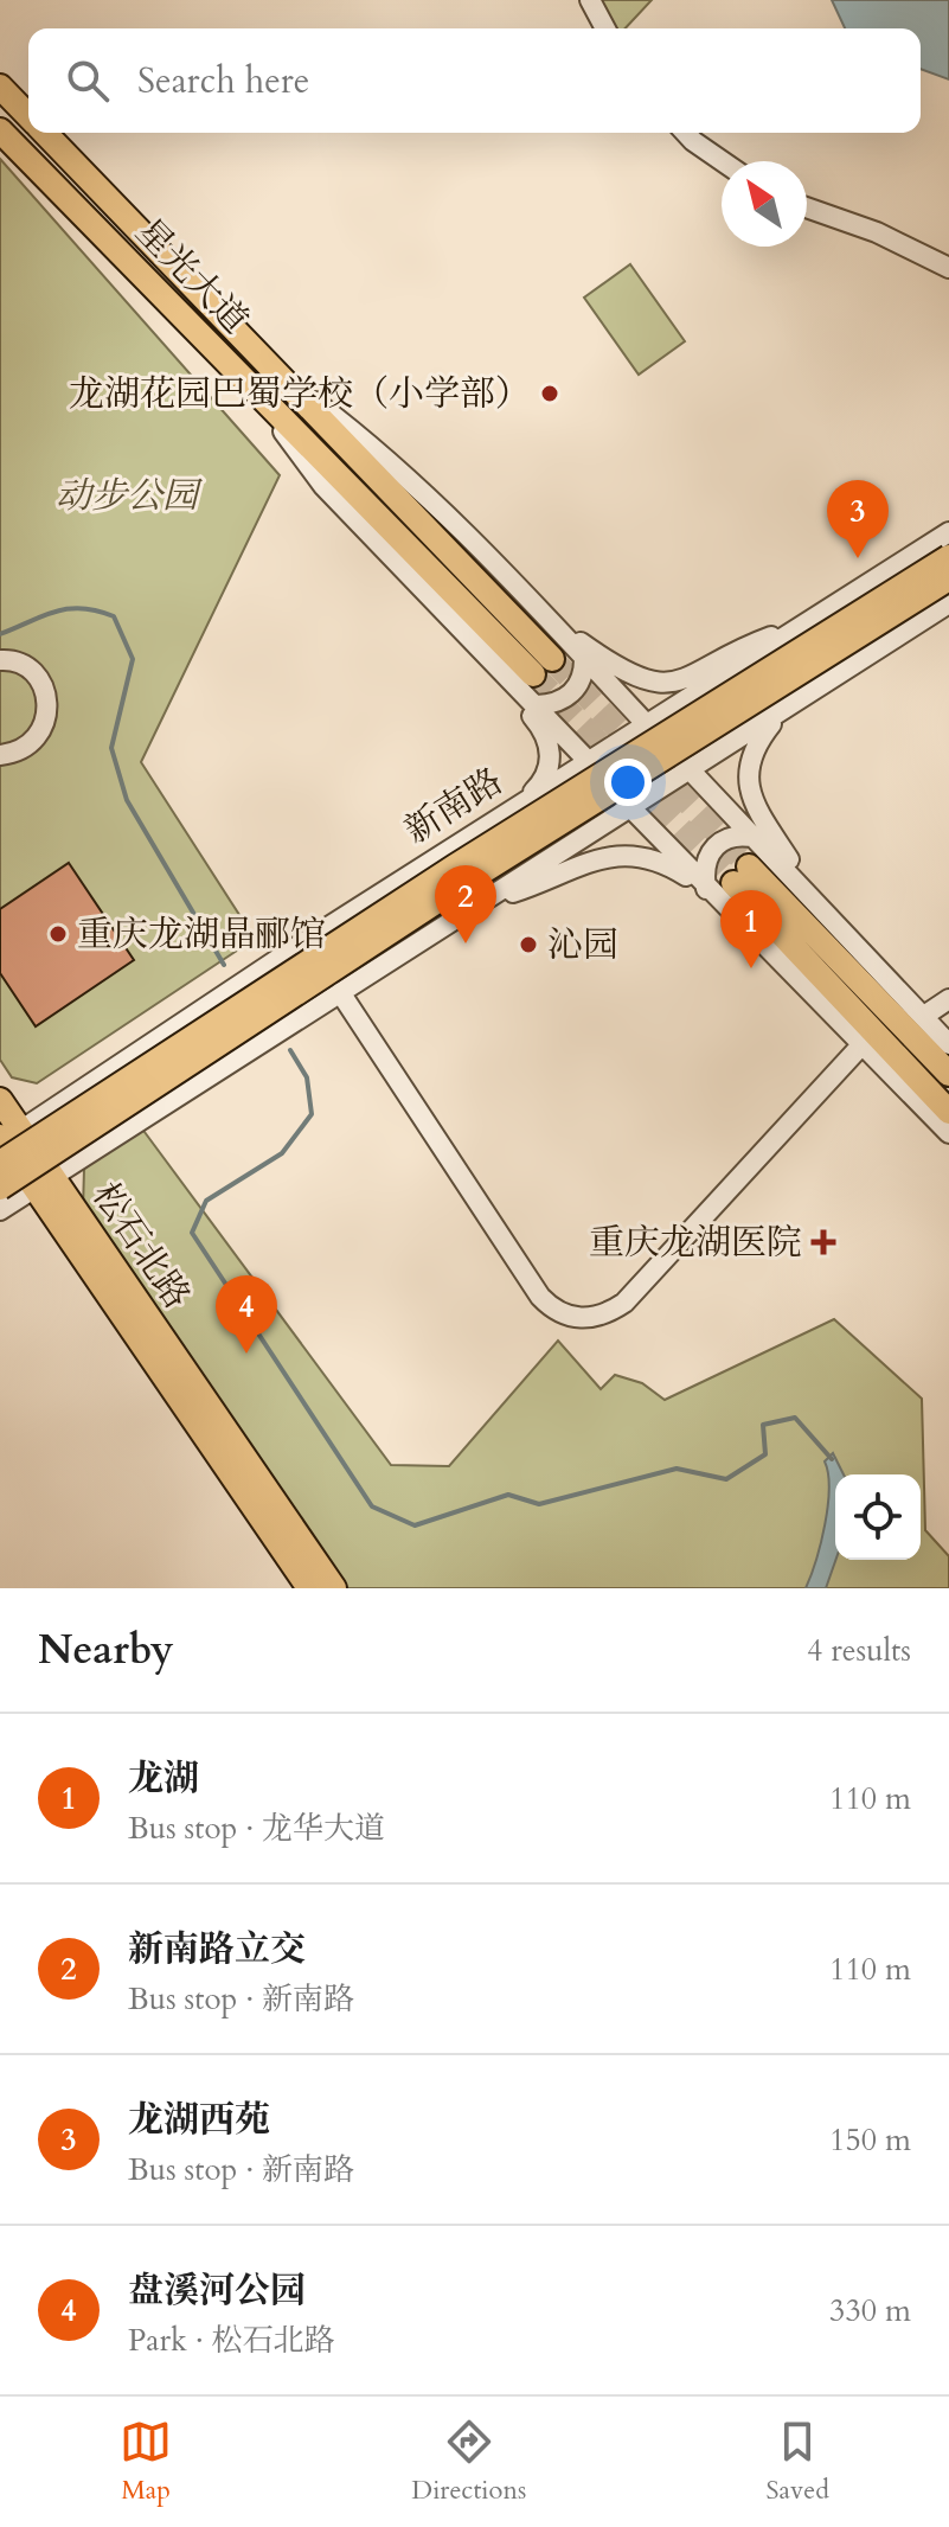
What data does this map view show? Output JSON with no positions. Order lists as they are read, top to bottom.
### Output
{
  "streets": {
    "main road": ["星光大道", "新南路", "松石北路"]
  },
  "crossings": [
    ["新南路", "松石北路"]
  ],
  "parks": ["动步公园"],
  "places": {
    "other": ["龙湖花园巴蜀学校（小学部）", "重庆龙湖晶郦馆", "沁园"],
    "health": ["重庆龙湖医院"]
  },
  "north": "top left",
  "page": {
    "search": "Search here",
    "pins": [
      "3",
      "2",
      "1",
      "4"
    ],
    "heading": ["Nearby", "4 results"],
    "list": [
      {
        "mark": "1",
        "name": "龙湖",
        "note": "Bus stop · 龙华大道",
        "value": "110 m"
      },
      {
        "mark": "2",
        "name": "新南路立交",
        "note": "Bus stop · 新南路",
        "value": "110 m"
      },
      {
        "mark": "3",
        "name": "龙湖西苑",
        "note": "Bus stop · 新南路",
        "value": "150 m"
      },
      {
        "mark": "4",
        "name": "盘溪河公园",
        "note": "Park · 松石北路",
        "value": "330 m"
      }
    ],
    "nav": ["Map", "Directions", "Saved"]
  }
}
